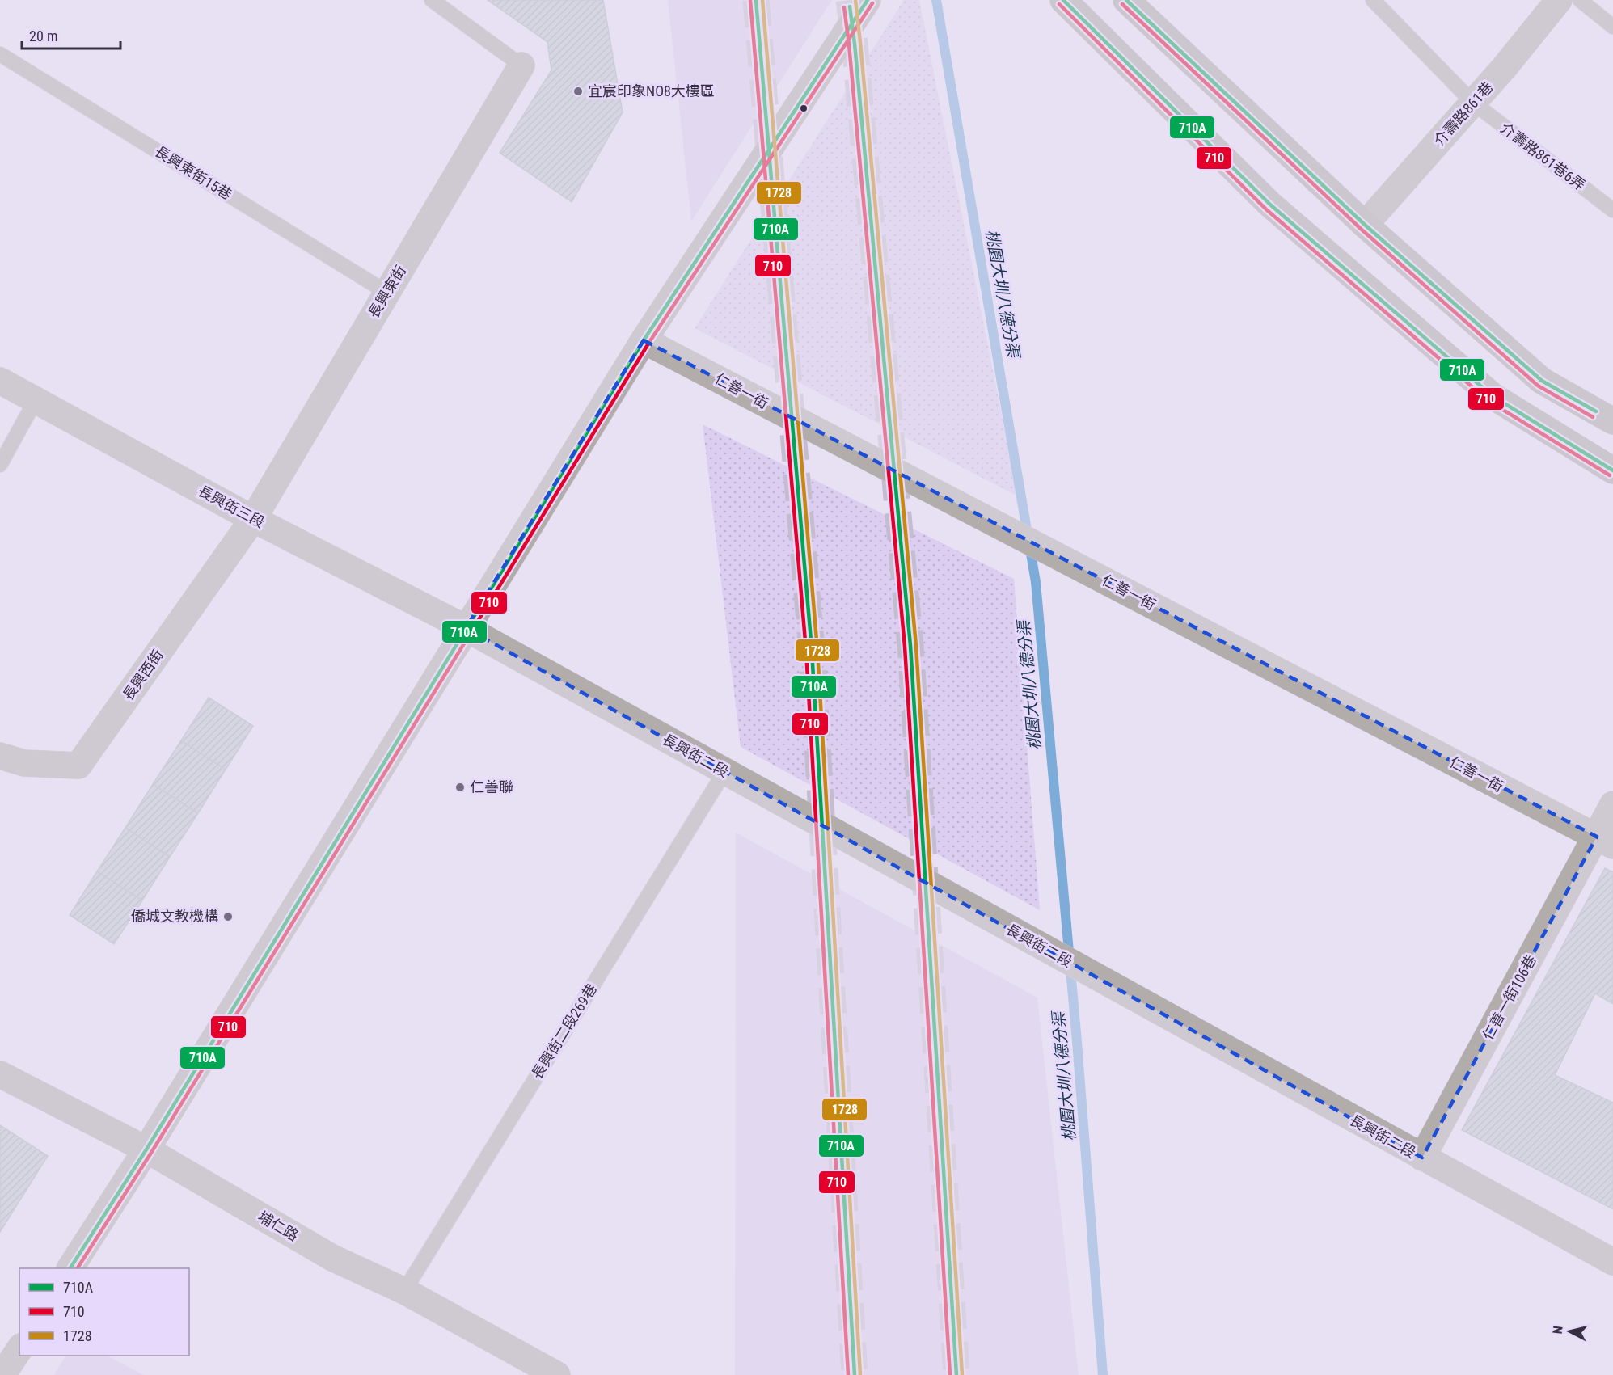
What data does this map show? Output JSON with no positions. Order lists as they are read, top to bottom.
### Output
{
  "streets": {
    "street": [
      "介壽路861巷",
      "長興東街",
      "仁善一街",
      "長興街三段",
      "長興西街",
      "長興街二段",
      "仁善一街106巷",
      "埔仁路"
    ],
    "lane": ["介壽路861巷6弄", "長興東街15巷", "長興街二段269巷"]
  },
  "crossings": [
    ["介壽路861巷", "介壽路861巷6弄"],
    ["長興東街15巷", "長興東街"],
    ["長興東街", "長興街三段"],
    ["長興東街", "長興西街"],
    ["仁善一街", "仁善一街106巷"],
    ["長興街三段", "長興西街"],
    ["長興街三段", "長興街二段"],
    ["長興街二段", "仁善一街106巷"],
    ["長興街二段", "長興街二段269巷"],
    ["長興街二段269巷", "埔仁路"]
  ],
  "water": ["桃園大圳八德分渠"],
  "places": ["宜宸印象NO8大樓區", "仁善聯", "僑城文教機構"],
  "lines": ["transit line 710A", "transit line 1728", "transit line 710"],
  "legend": ["710A", "710", "1728"],
  "scale_bar": "20 m",
  "north": "left"
}
